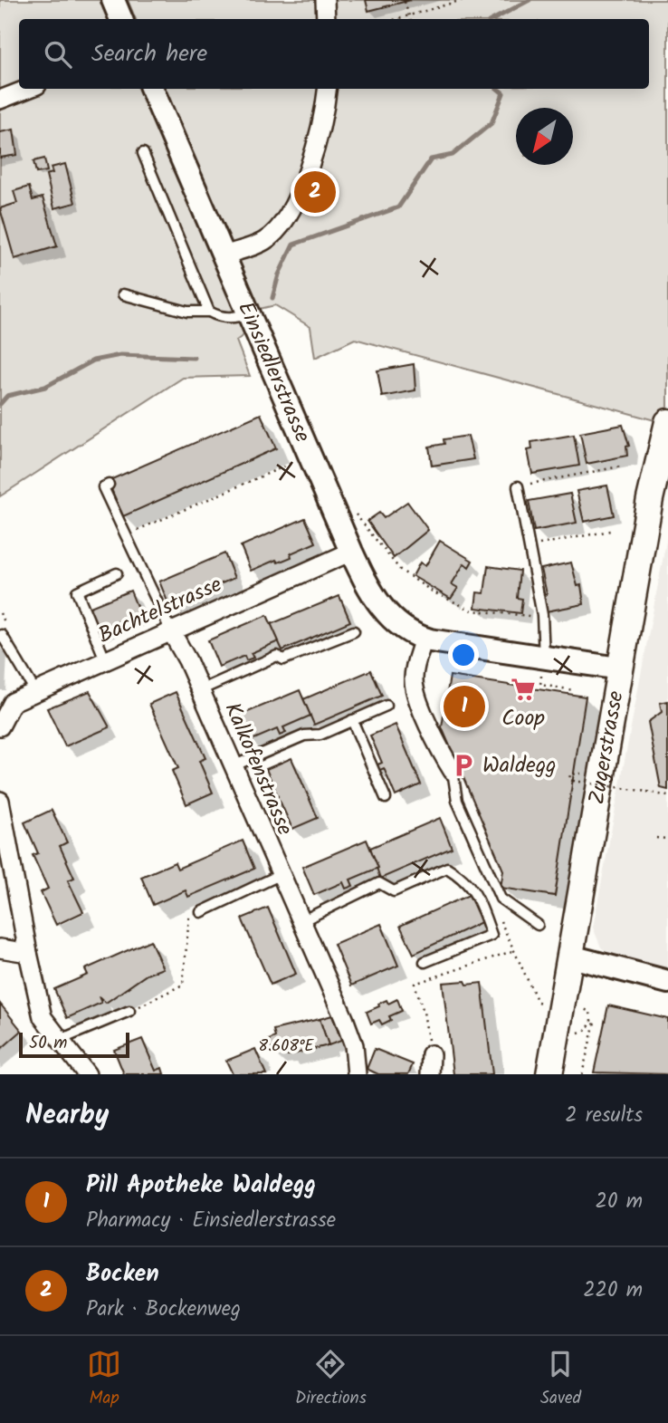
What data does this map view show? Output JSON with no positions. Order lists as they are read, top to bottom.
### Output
{
  "streets": {
    "main road": ["Zugerstrasse"],
    "street": ["Einsiedlerstrasse", "Bachtelstrasse", "Kalkofenstrasse"]
  },
  "crossings": [
    ["Einsiedlerstrasse", "Bachtelstrasse"],
    ["Einsiedlerstrasse", "Zugerstrasse"],
    ["Bachtelstrasse", "Kalkofenstrasse"]
  ],
  "places": {
    "supermarket": ["Coop"],
    "parking": ["Waldegg"]
  },
  "scale_bar": "50 m",
  "north": "bottom left",
  "page": {
    "search": "Search here",
    "pins": ["2", "1"],
    "scale": "50 m",
    "heading": ["Nearby", "2 results"],
    "list": [
      {
        "mark": "1",
        "name": "Pill Apotheke Waldegg",
        "note": "Pharmacy · Einsiedlerstrasse",
        "value": "20 m"
      },
      {
        "mark": "2",
        "name": "Bocken",
        "note": "Park · Bockenweg",
        "value": "220 m"
      }
    ],
    "nav": ["Map", "Directions", "Saved"]
  },
  "coordinates": ["8.608°E"]
}
